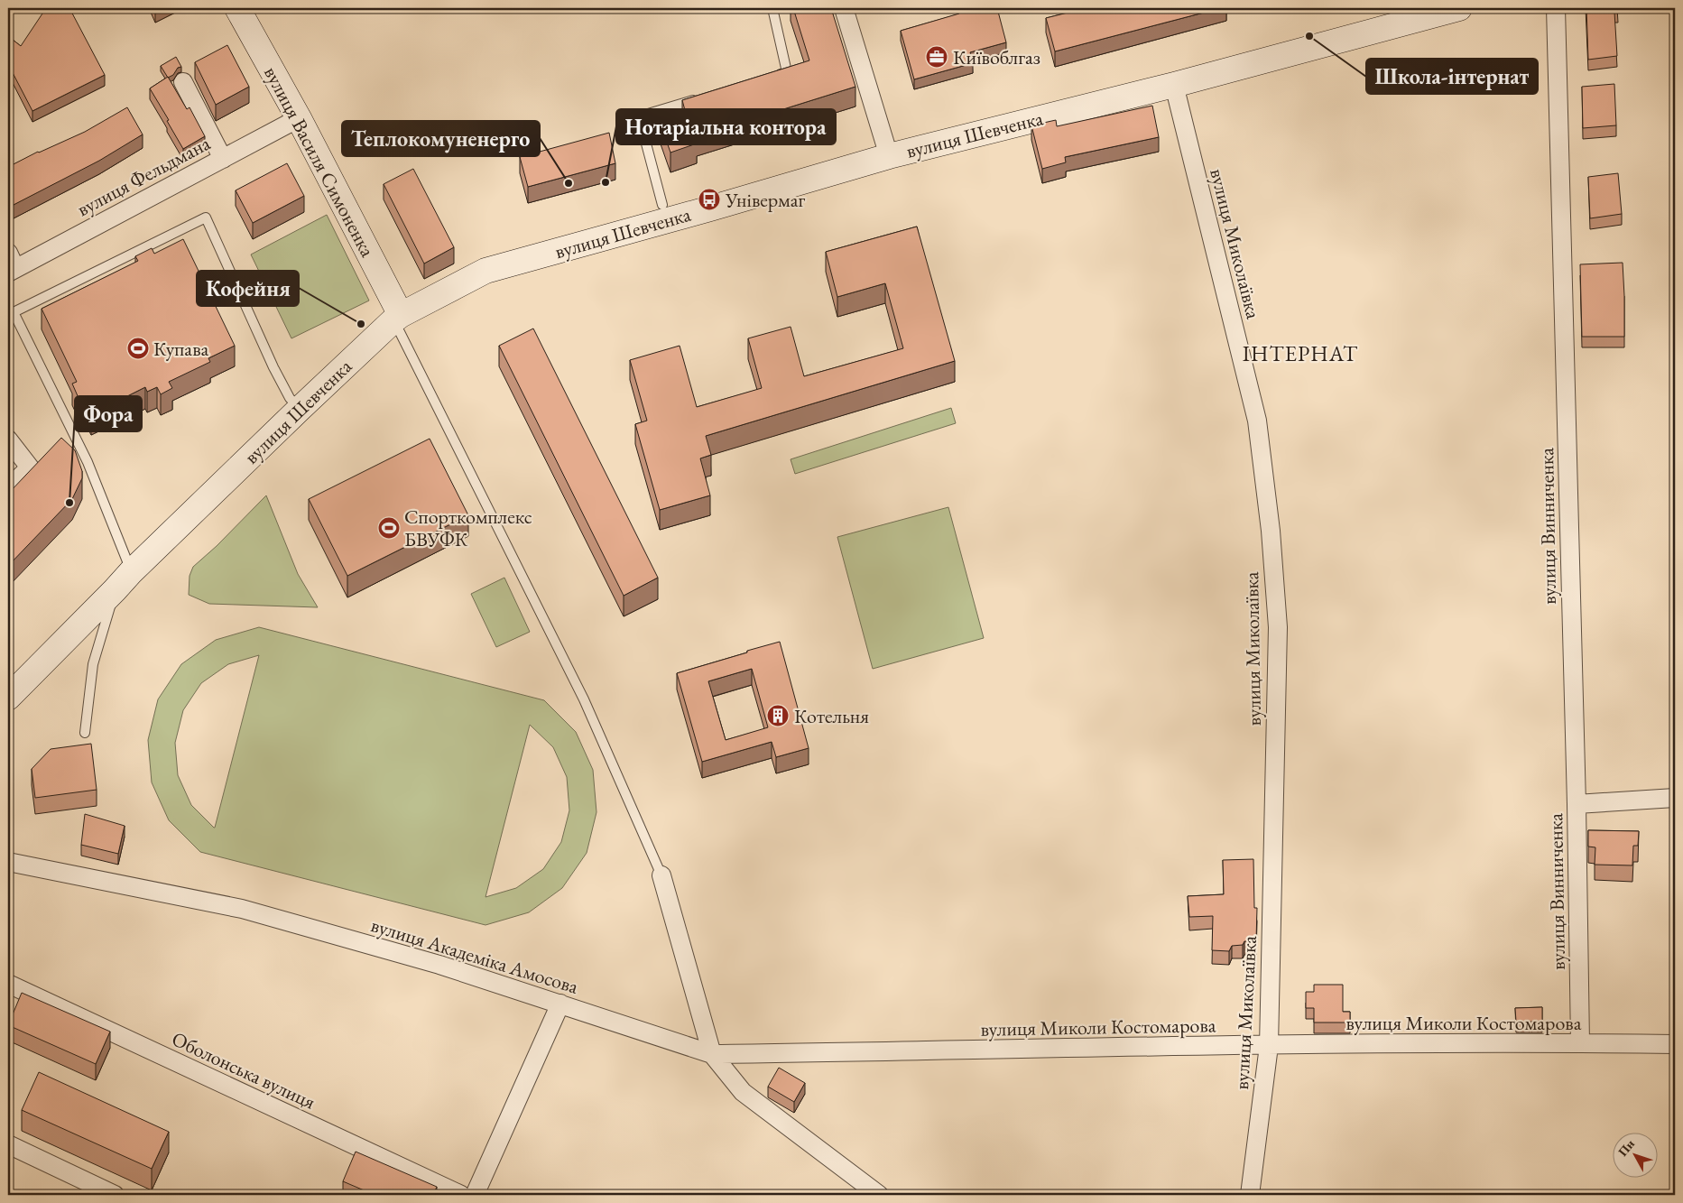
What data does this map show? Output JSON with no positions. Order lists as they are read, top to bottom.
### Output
{
  "streets": {
    "street": [
      "вулиця Шевченка",
      "вулиця Василя Симоненка",
      "вулиця Фельдмана",
      "вулиця Миколаївка",
      "вулиця Винниченка",
      "вулиця Академіка Амосова",
      "вулиця Миколи Костомарова",
      "Оболонська вулиця"
    ]
  },
  "crossings": [
    ["вулиця Шевченка", "вулиця Василя Симоненка"],
    ["вулиця Шевченка", "вулиця Миколаївка"],
    ["вулиця Василя Симоненка", "вулиця Фельдмана"],
    ["вулиця Миколаївка", "вулиця Миколи Костомарова"],
    ["вулиця Винниченка", "вулиця Миколи Костомарова"],
    ["вулиця Академіка Амосова", "вулиця Миколи Костомарова"]
  ],
  "districts": ["ІНТЕРНАТ"],
  "places": {
    "other": [
      "Школа-інтернат",
      "Нотаріальна контора",
      "Теплокомуненерго",
      "Кофейня",
      "Фора"
    ],
    "office": ["Київоблгаз"],
    "bus stop": ["Універмаг"],
    "sports": ["Купава", "Спорткомплекс БВУФК"],
    "building": ["Котельня"]
  },
  "north": "top left"
}
